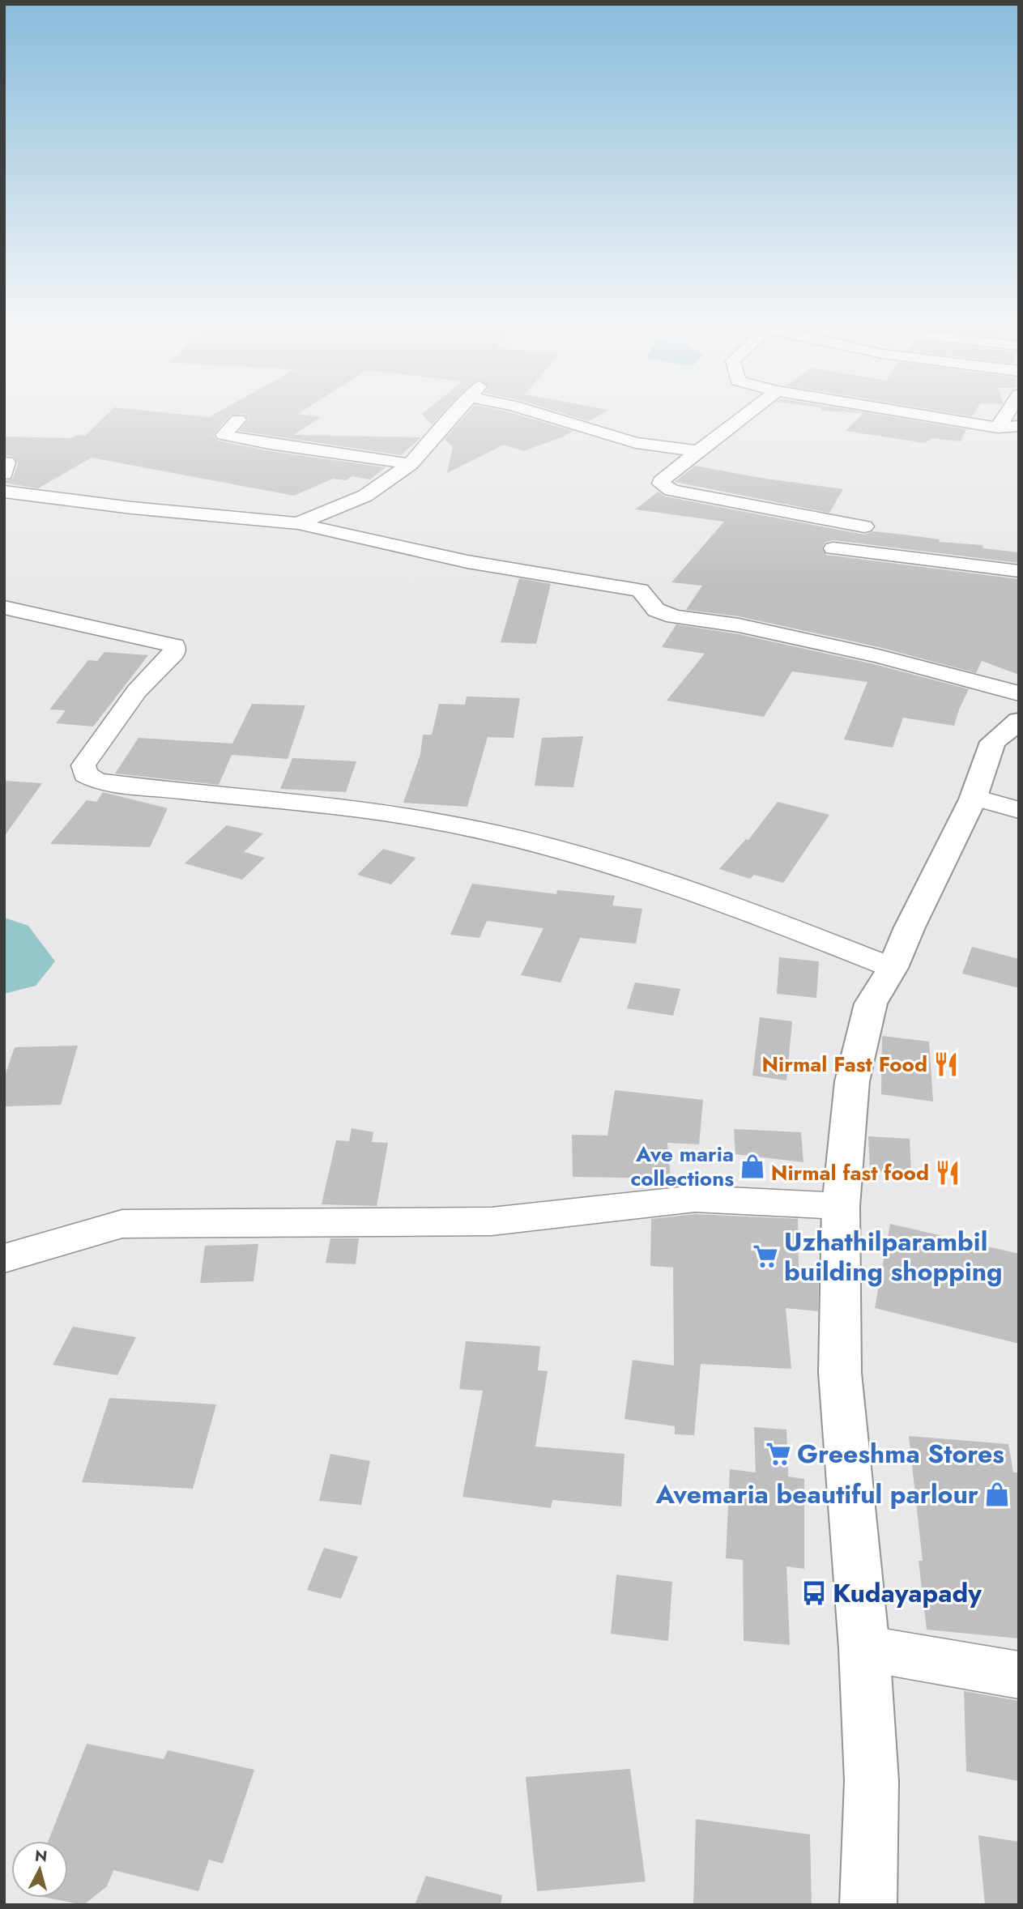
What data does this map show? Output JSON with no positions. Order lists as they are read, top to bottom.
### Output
{
  "places": {
    "restaurant": ["Nirmal Fast Food", "Nirmal fast food"],
    "shop": ["Ave maria collections", "Avemaria beautiful parlour"],
    "supermarket": ["Uzhathilparambil building shopping", "Greeshma Stores"],
    "bus stop": ["Kudayapady"]
  },
  "north": "top"
}
